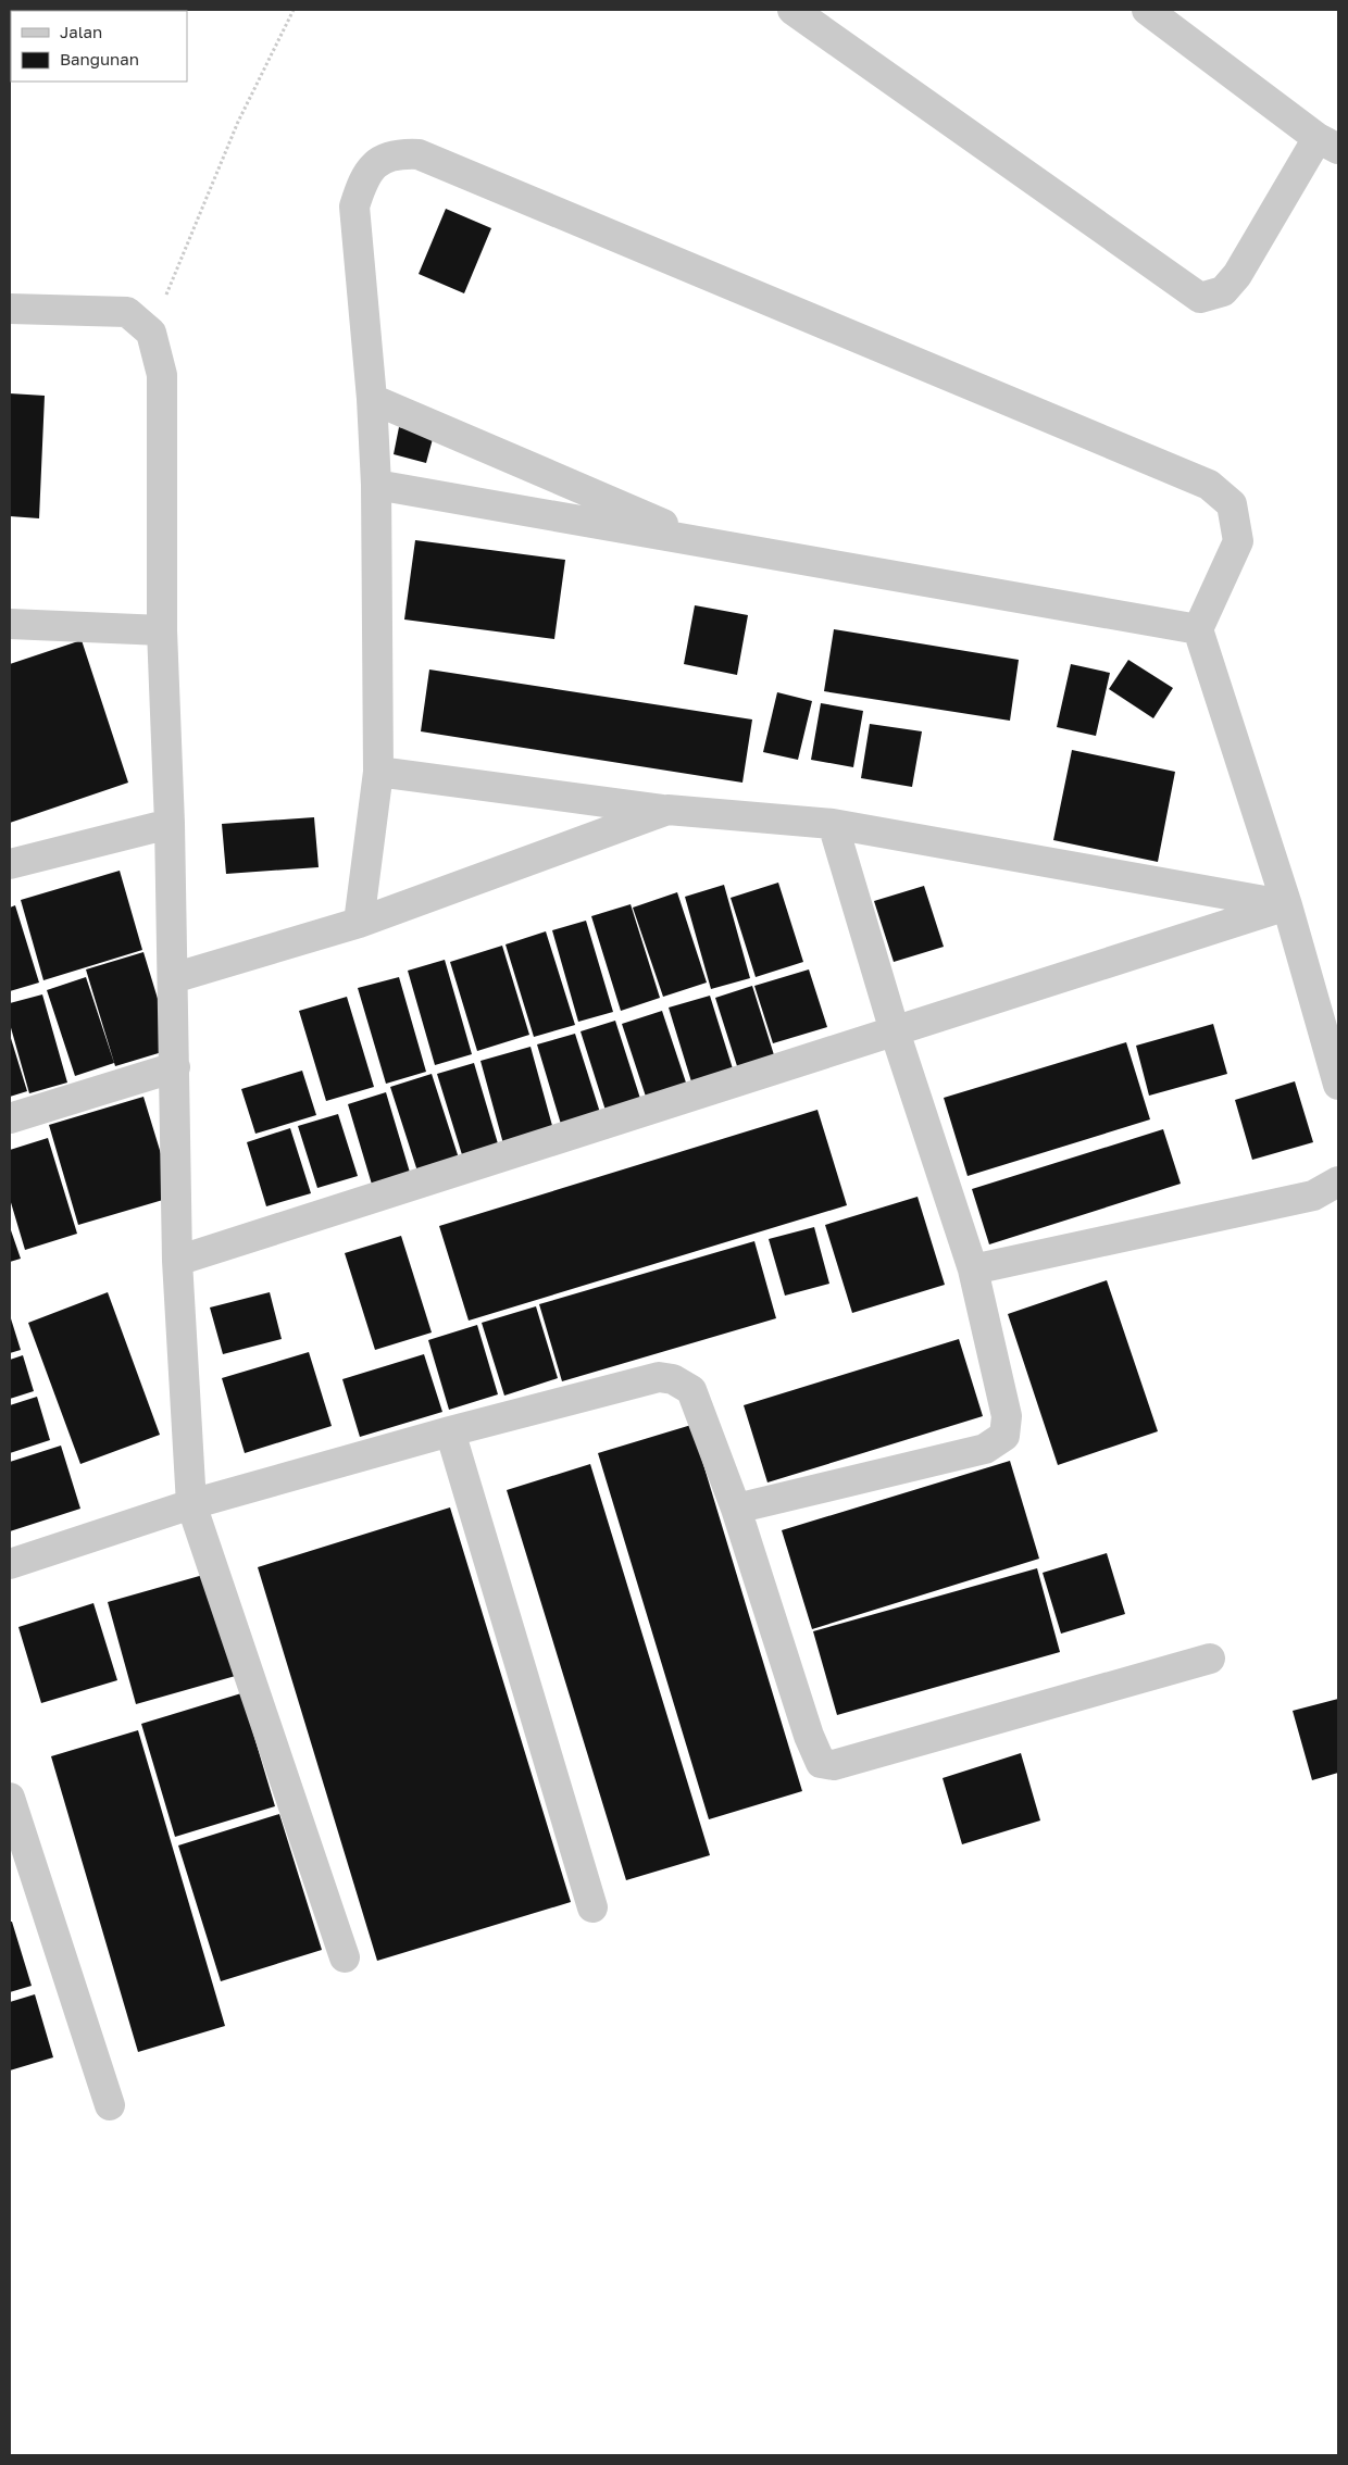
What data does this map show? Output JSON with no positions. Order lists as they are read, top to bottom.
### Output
{
  "legend": ["Jalan", "Bangunan"]
}
